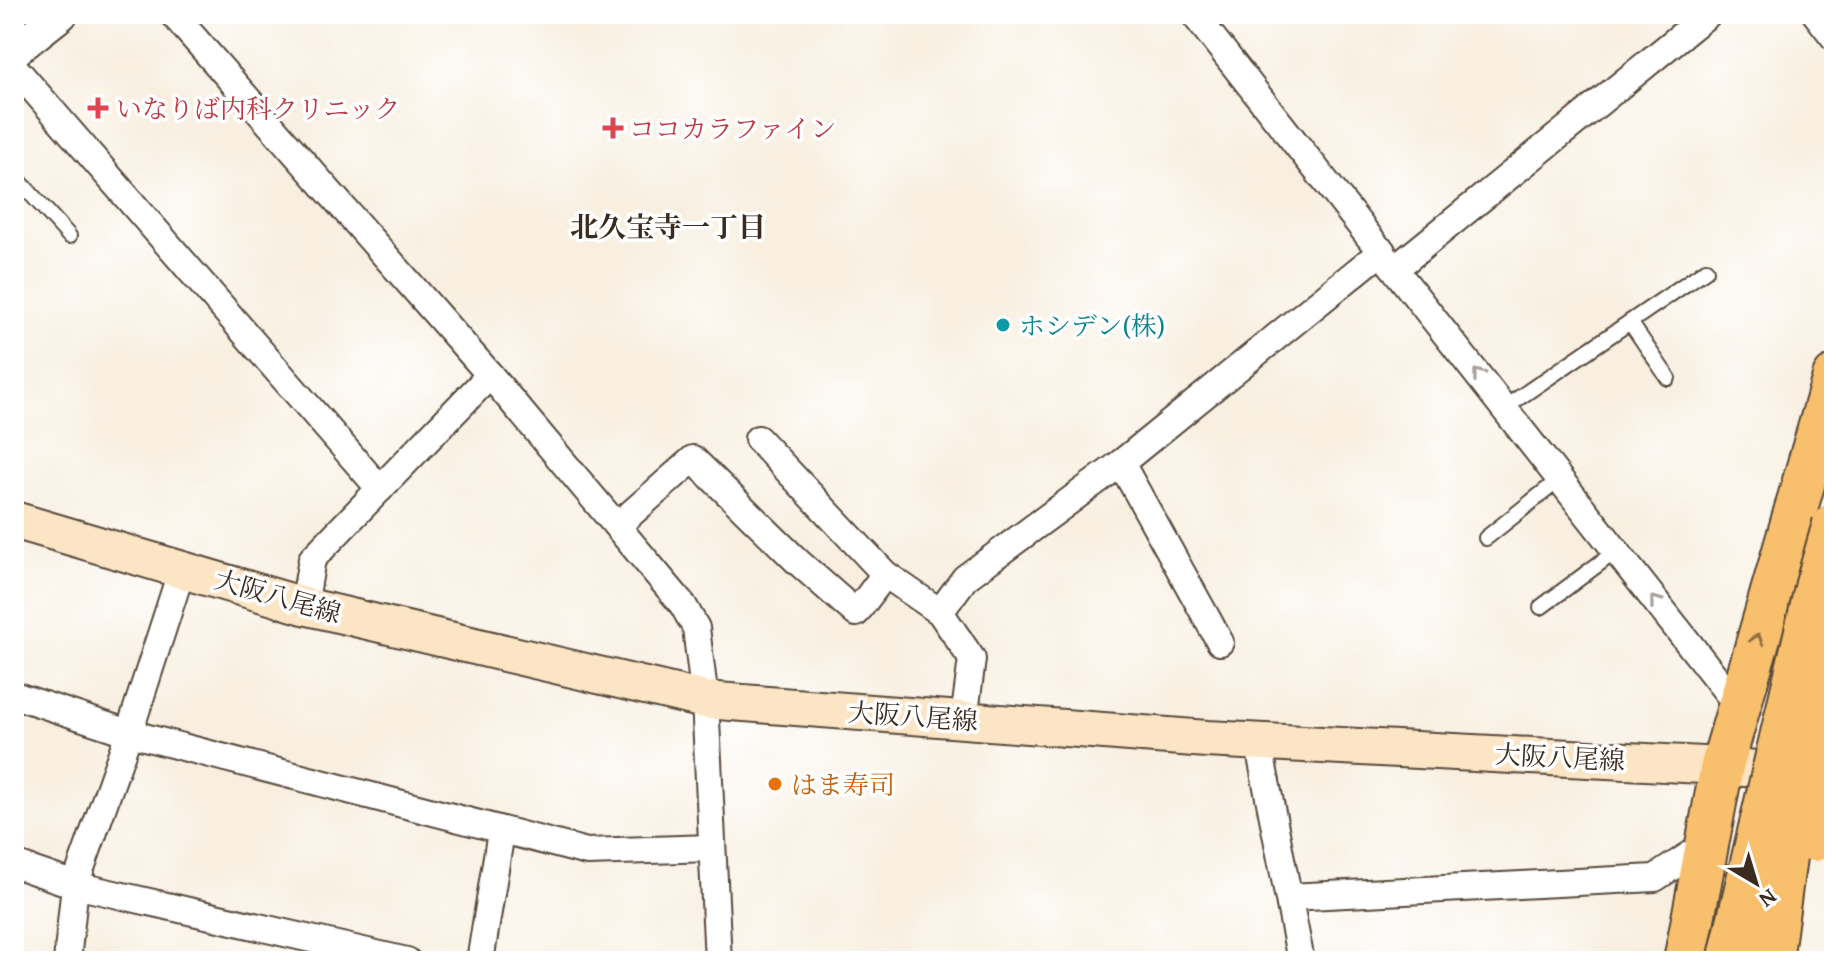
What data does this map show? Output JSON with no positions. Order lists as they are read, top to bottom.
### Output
{
  "streets": {
    "main road": ["大阪八尾線"]
  },
  "districts": ["北久宝寺一丁目"],
  "places": {
    "health": ["いなりば内科クリニック", "ココカラファイン"],
    "other": ["ホシデン(株)", "はま寿司"]
  },
  "north": "bottom right"
}
